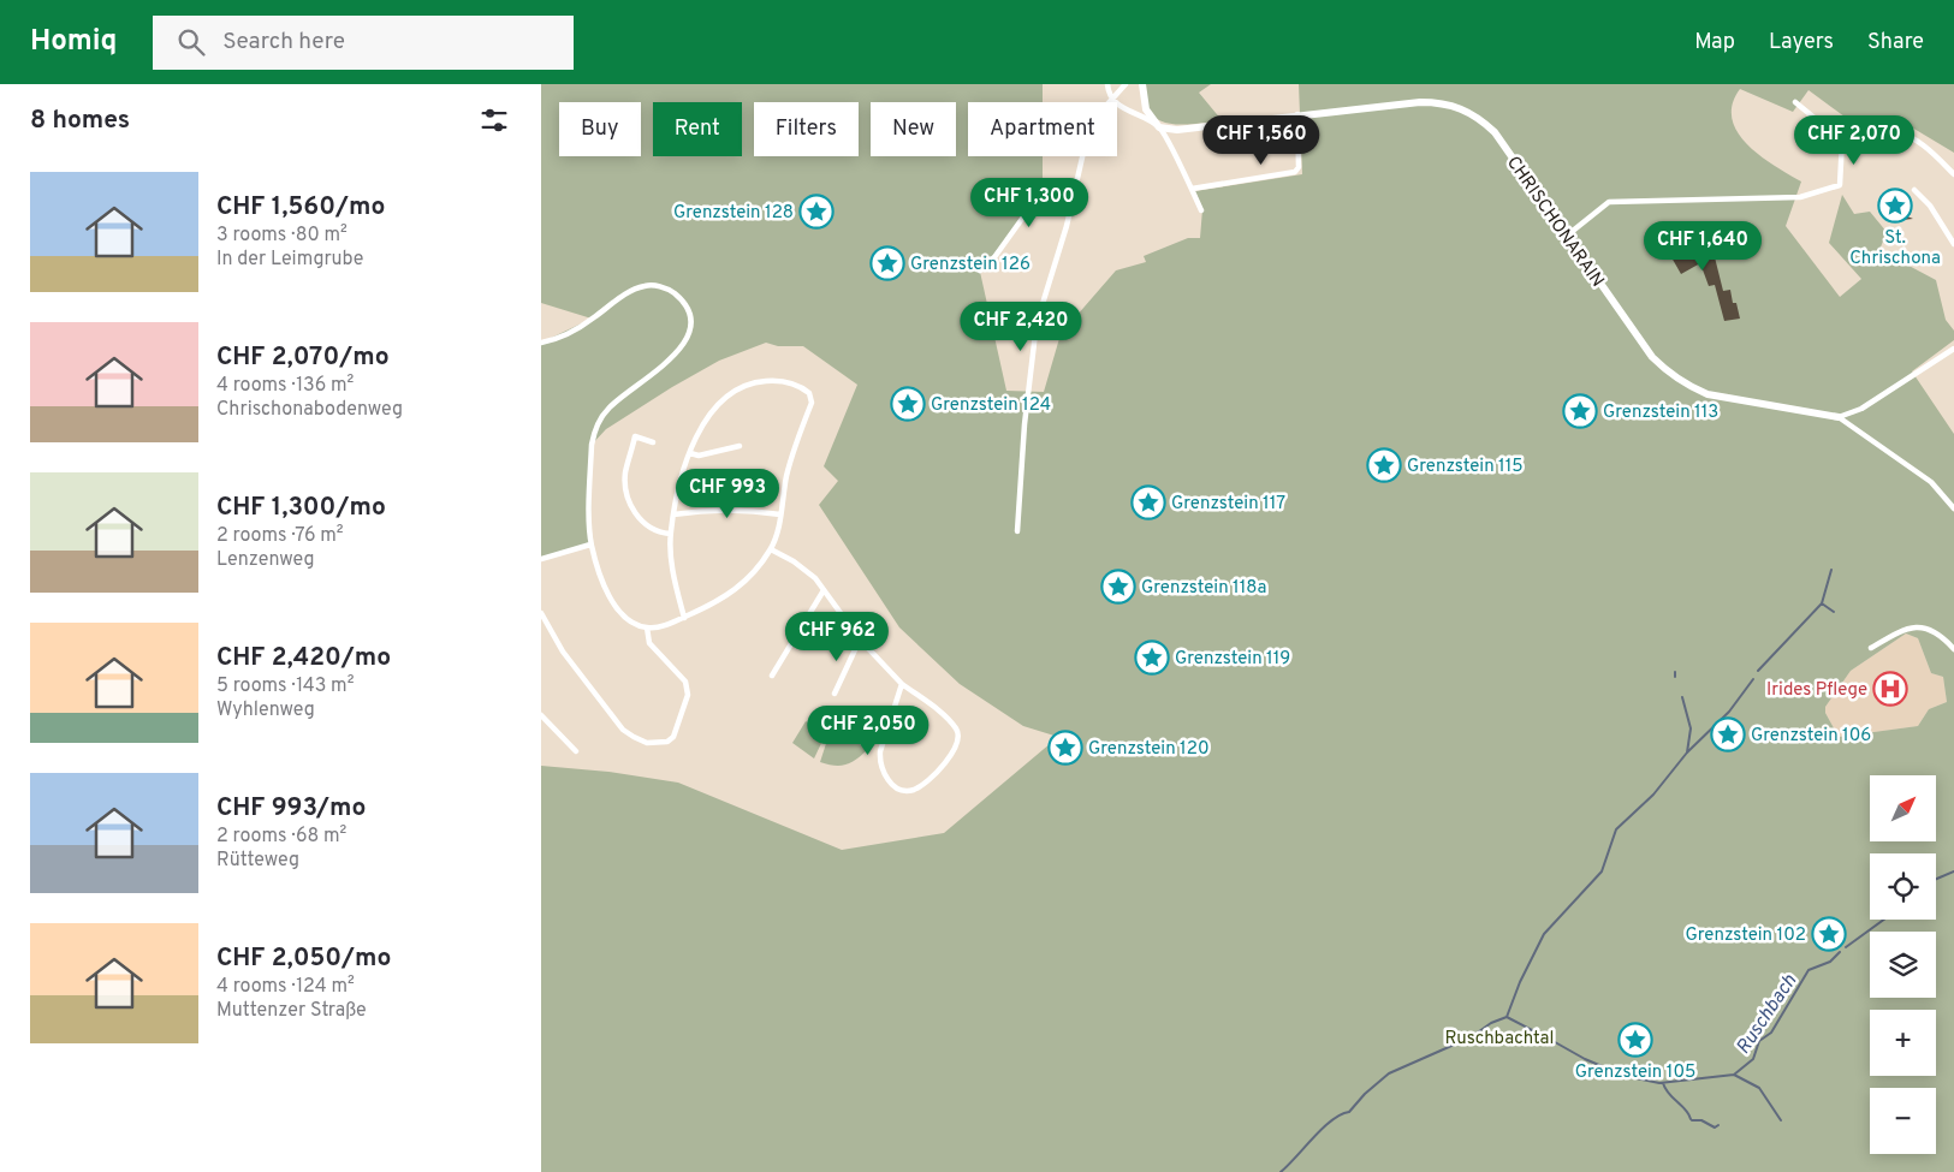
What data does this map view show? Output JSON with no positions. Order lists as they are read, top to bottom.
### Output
{
  "streets": {
    "street": ["CHRISCHONARAIN"]
  },
  "water": ["Ruschbach"],
  "parks": ["Ruschbachtal"],
  "places": {
    "place": [
      "St. Chrischona",
      "Grenzstein 128",
      "Grenzstein 126",
      "Grenzstein 124",
      "Grenzstein 113",
      "Grenzstein 115",
      "Grenzstein 117",
      "Grenzstein 118a",
      "Grenzstein 119",
      "Grenzstein 106",
      "Grenzstein 120",
      "Grenzstein 102",
      "Grenzstein 105"
    ],
    "hospital": ["Irides Pflege"]
  },
  "north": "top right",
  "page": {
    "header": "Homiq",
    "search": "Search here",
    "nav": ["Map", "Layers", "Share"],
    "heading": "8 homes",
    "chip": [
      "Buy",
      "Rent",
      "Filters",
      "New",
      "Apartment"
    ],
    "price": [
      "CHF 1,560",
      "CHF 2,070",
      "CHF 1,300",
      "CHF 1,640",
      "CHF 2,420",
      "CHF 993",
      "CHF 962",
      "CHF 2,050"
    ],
    "list": [
      {
        "name": "CHF 1,560/mo",
        "note": "3 rooms · 80 m² · In der Leimgrube"
      },
      {
        "name": "CHF 2,070/mo",
        "note": "4 rooms · 136 m² · Chrischonabodenweg"
      },
      {
        "name": "CHF 1,300/mo",
        "note": "2 rooms · 76 m² · Lenzenweg"
      },
      {
        "name": "CHF 2,420/mo",
        "note": "5 rooms · 143 m² · Wyhlenweg"
      },
      {
        "name": "CHF 993/mo",
        "note": "2 rooms · 68 m² · Rütteweg"
      },
      {
        "name": "CHF 2,050/mo",
        "note": "4 rooms · 124 m² · Muttenzer Straße"
      }
    ],
    "map_buttons": ["+", "−"]
  }
}
